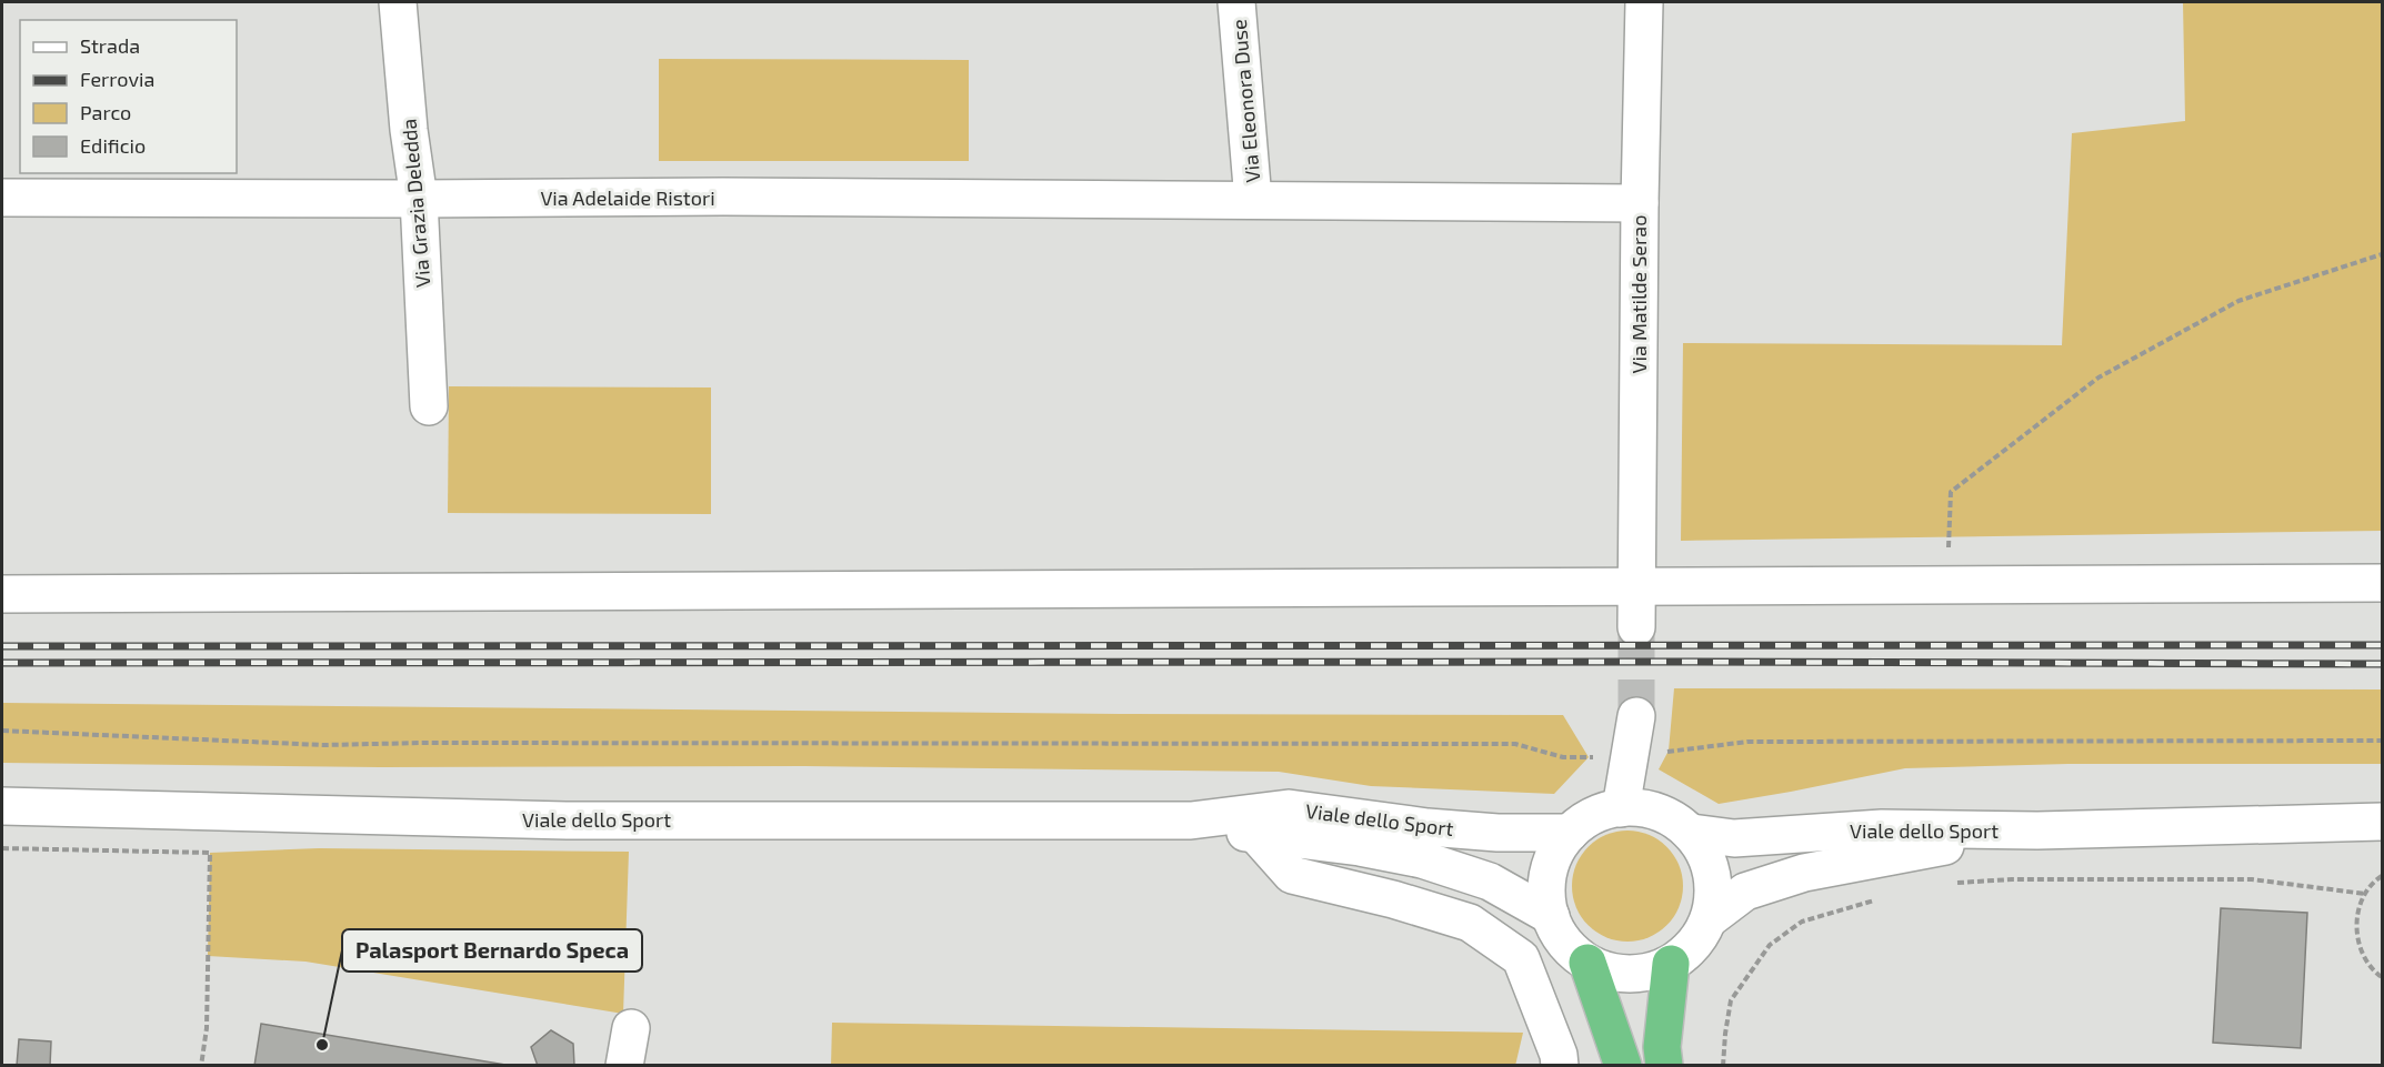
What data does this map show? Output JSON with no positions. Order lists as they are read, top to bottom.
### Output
{
  "streets": {
    "street": [
      "Via Eleonora Duse",
      "Via Adelaide Ristori",
      "Via Grazia Deledda",
      "Via Matilde Serao",
      "Viale dello Sport"
    ]
  },
  "crossings": [
    ["Via Eleonora Duse", "Via Adelaide Ristori"],
    ["Via Adelaide Ristori", "Via Grazia Deledda"],
    ["Via Adelaide Ristori", "Via Matilde Serao"]
  ],
  "places": ["Palasport Bernardo Speca"],
  "legend": [
    "Strada",
    "Ferrovia",
    "Parco",
    "Edificio"
  ]
}
